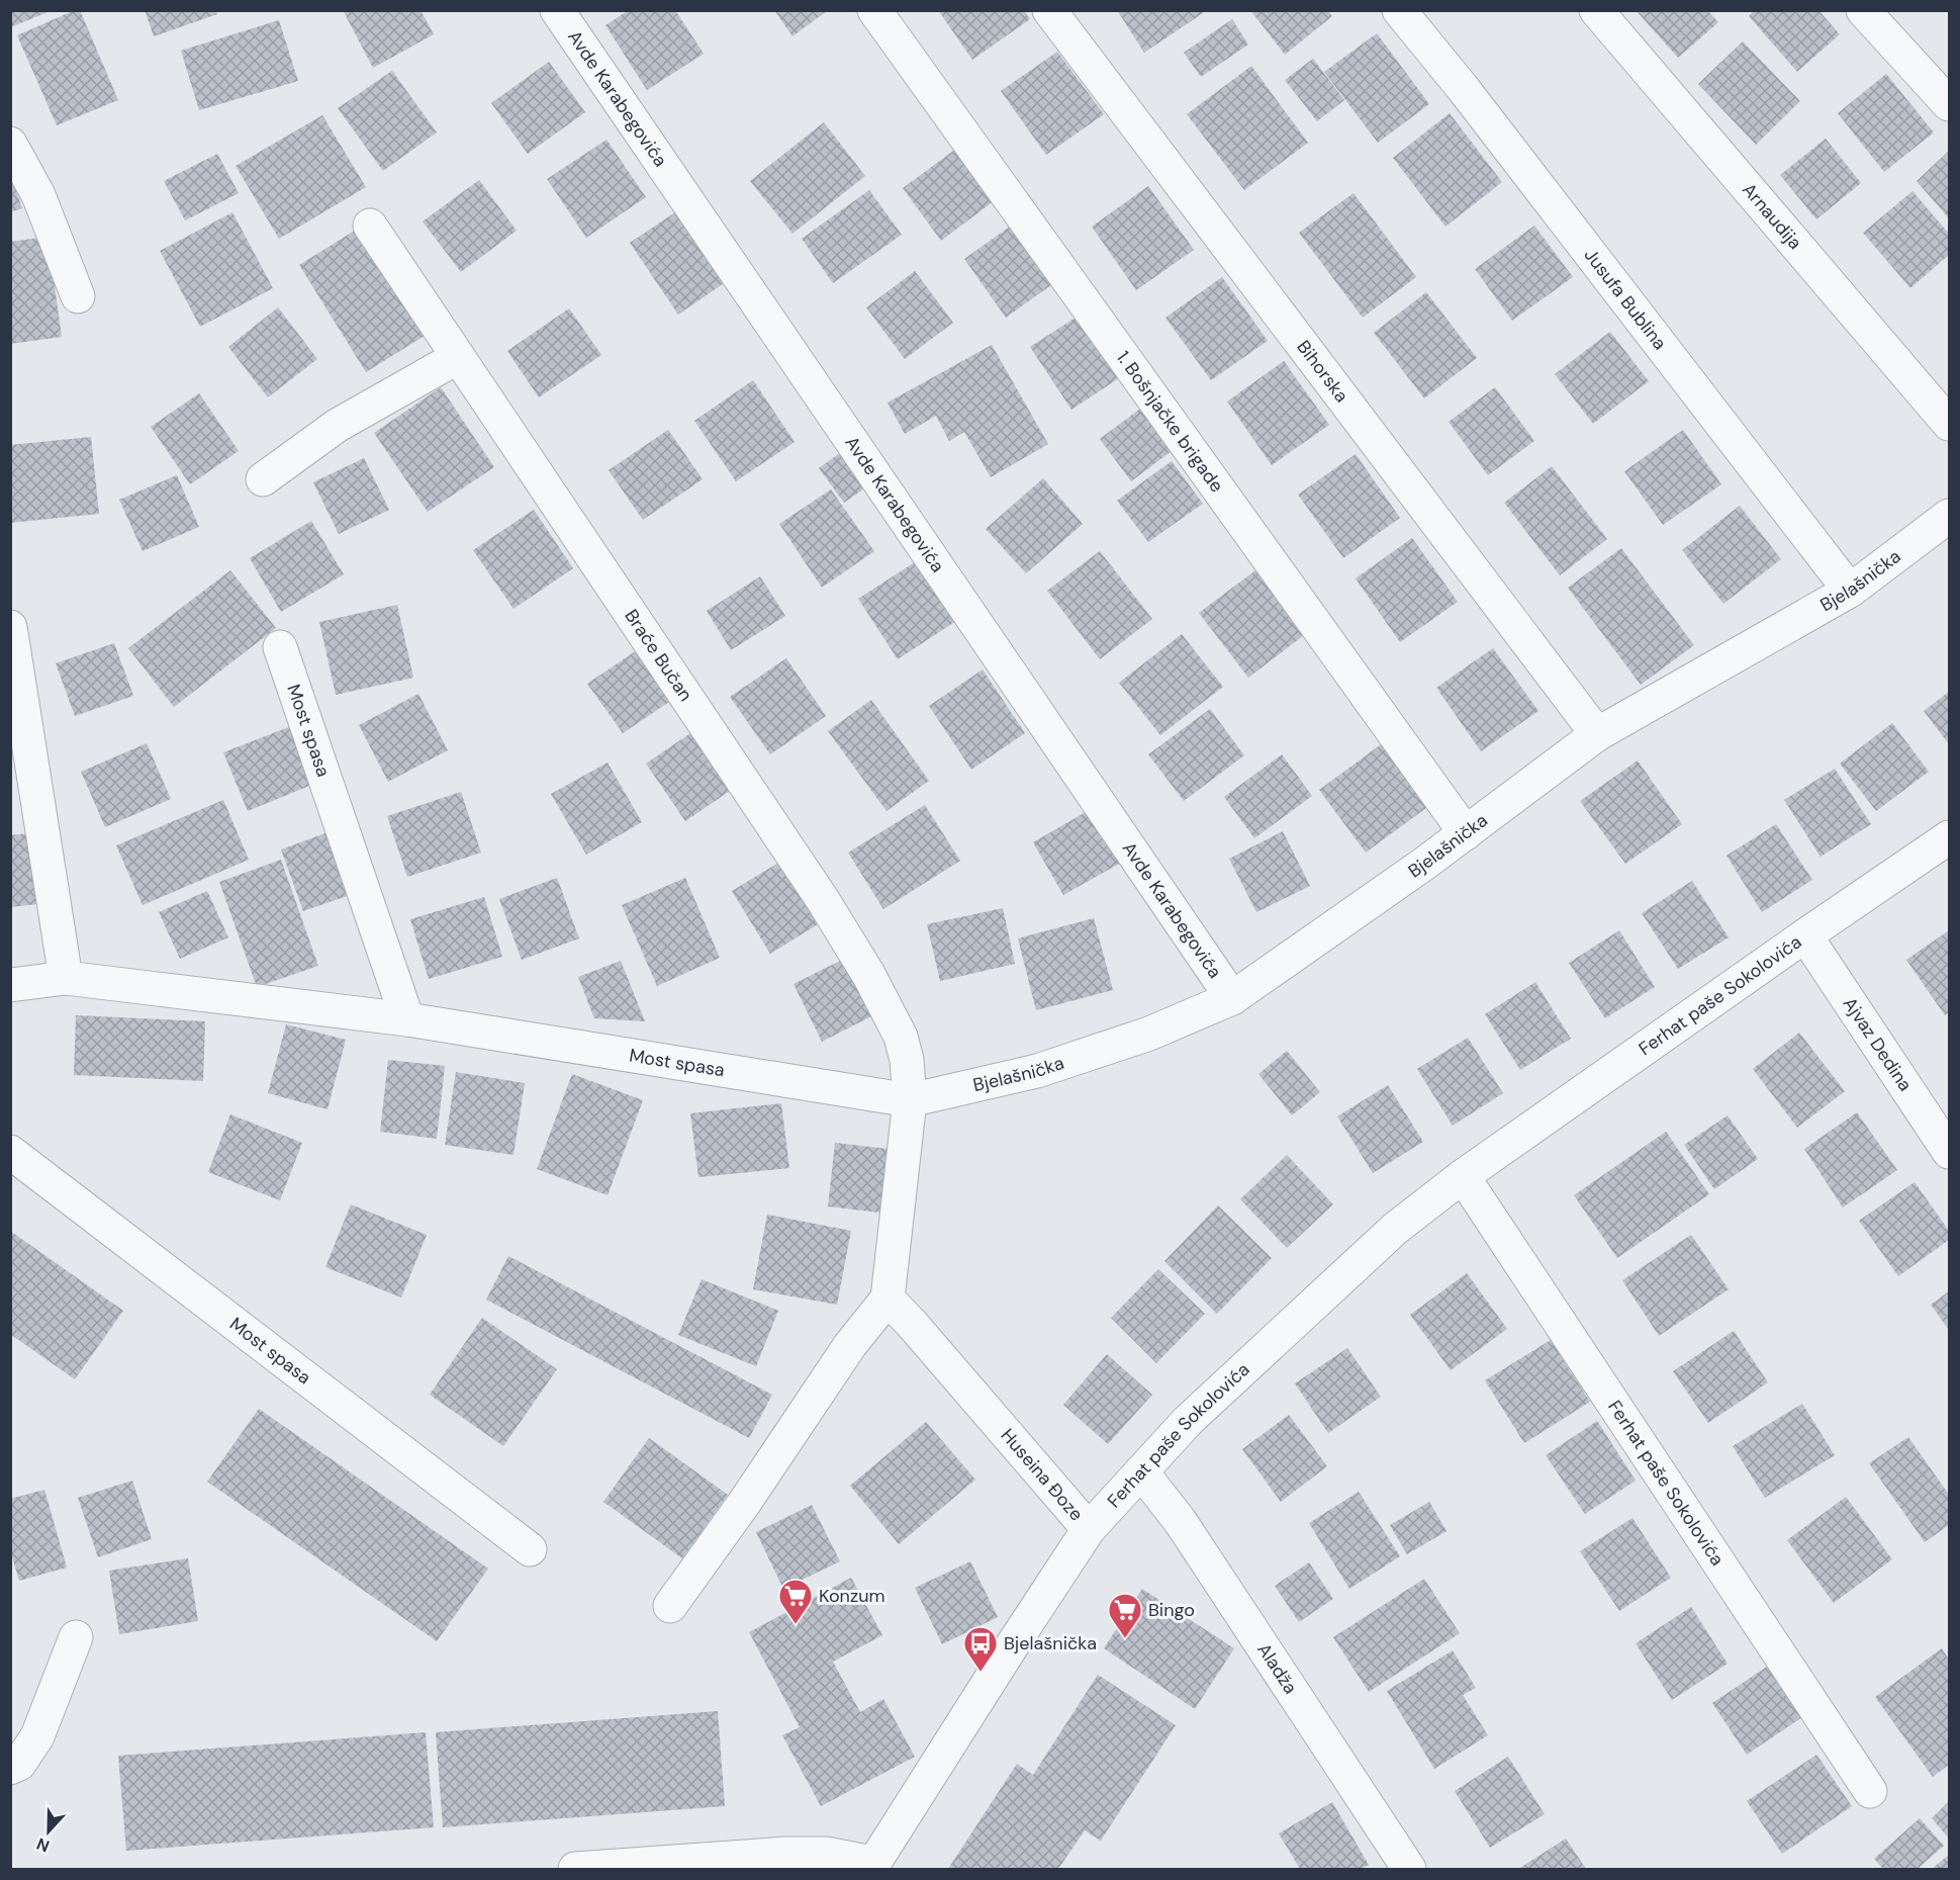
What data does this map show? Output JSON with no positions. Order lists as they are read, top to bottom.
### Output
{
  "streets": {
    "street": [
      "Avde Karabegovića",
      "Arnaudija",
      "Jusufa Bublina",
      "Bihorska",
      "1. Bošnjačke brigade",
      "Bjelašnička",
      "Braće Bučan",
      "Most spasa",
      "Ferhat paše Sokolovića",
      "Ajvaz Dedina",
      "Huseina Đoze",
      "Aladža"
    ]
  },
  "crossings": [
    ["Avde Karabegovića", "Bjelašnička"],
    ["Jusufa Bublina", "Bjelašnička"],
    ["Bihorska", "Bjelašnička"],
    ["1. Bošnjačke brigade", "Bjelašnička"],
    ["Bjelašnička", "Braće Bučan"],
    ["Bjelašnička", "Most spasa"],
    ["Braće Bučan", "Most spasa"],
    ["Ferhat paše Sokolovića", "Ajvaz Dedina"],
    ["Ferhat paše Sokolovića", "Huseina Đoze"],
    ["Ferhat paše Sokolovića", "Aladža"]
  ],
  "places": {
    "supermarket": ["Konzum", "Bingo"],
    "bus stop": ["Bjelašnička"]
  },
  "north": "bottom"
}
